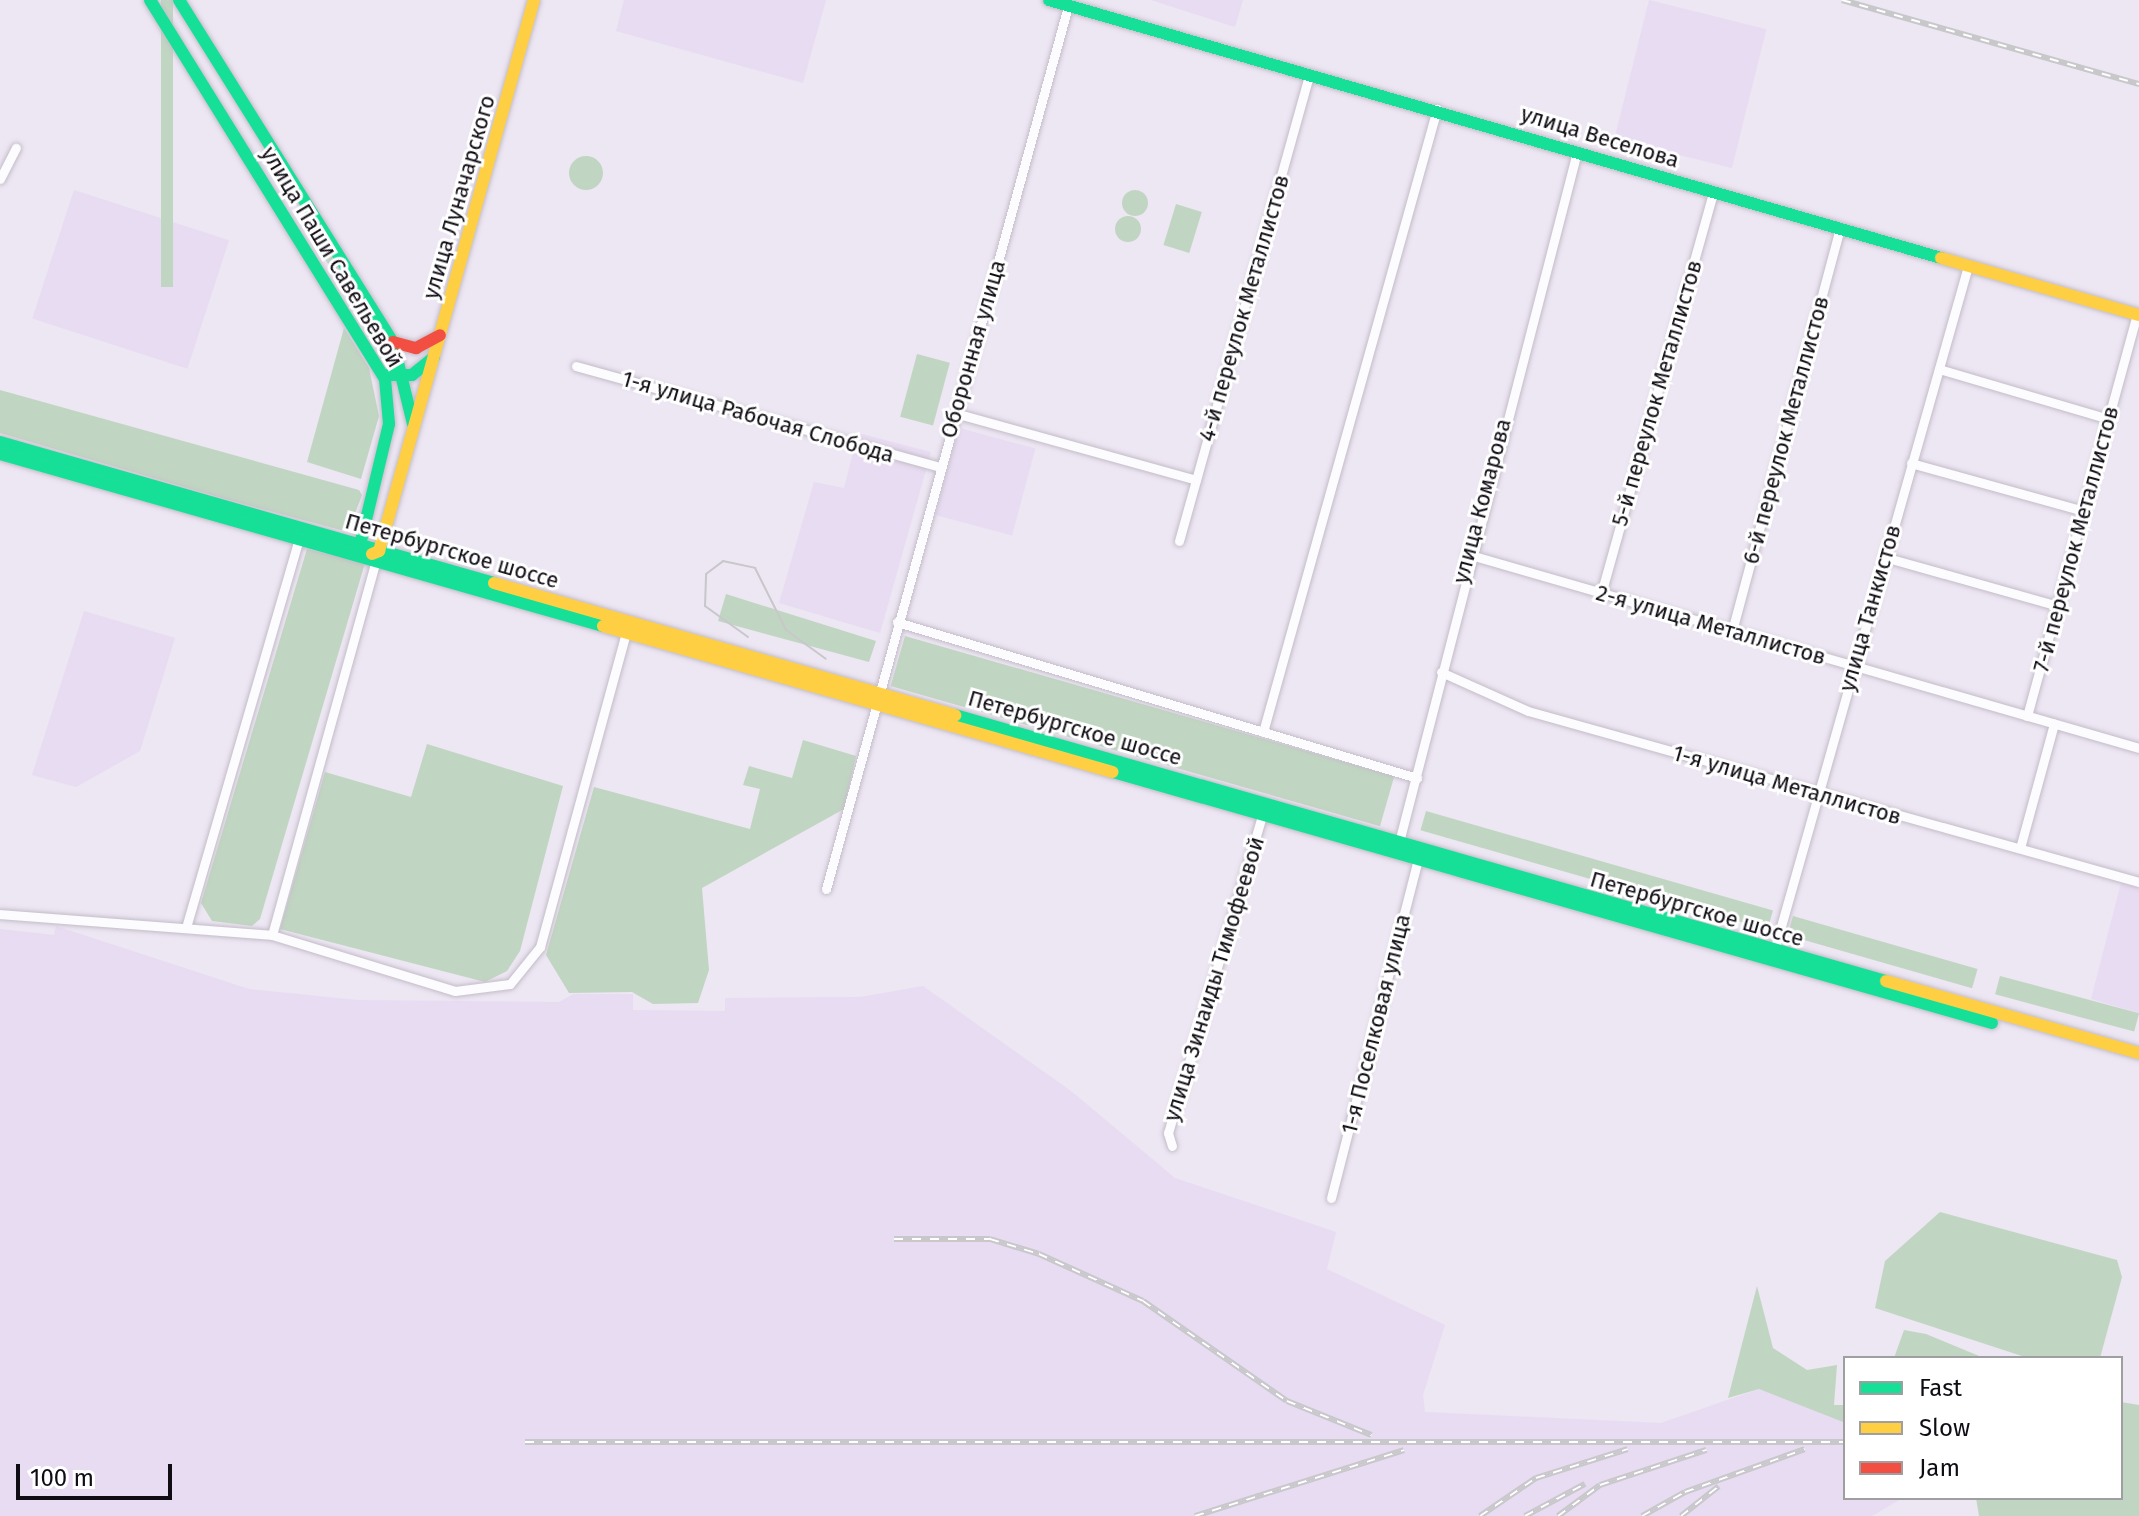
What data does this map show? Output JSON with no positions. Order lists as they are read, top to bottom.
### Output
{
  "streets": {
    "main road": [
      "улица Веселова",
      "улица Луначарского",
      "улица Паши Савельевой",
      "Петербургское шоссе"
    ],
    "street": [
      "4-й переулок Металлистов",
      "Оборонная улица",
      "5-й переулок Металлистов",
      "1-я улица Рабочая Слобода",
      "6-й переулок Металлистов",
      "улица Комарова",
      "7-й переулок Металлистов",
      "улица Танкистов",
      "2-я улица Металлистов",
      "1-я улица Металлистов",
      "улица Зинаиды Тимофеевой",
      "1-я Поселковая улица"
    ]
  },
  "crossings": [
    ["улица Веселова", "4-й переулок Металлистов"],
    ["улица Веселова", "Оборонная улица"],
    ["улица Веселова", "5-й переулок Металлистов"],
    ["улица Веселова", "6-й переулок Металлистов"],
    ["улица Веселова", "улица Комарова"],
    ["улица Веселова", "7-й переулок Металлистов"],
    ["улица Веселова", "улица Танкистов"],
    ["улица Луначарского", "улица Паши Савельевой"],
    ["улица Паши Савельевой", "Петербургское шоссе"],
    ["Оборонная улица", "1-я улица Рабочая Слобода"],
    ["Оборонная улица", "Петербургское шоссе"],
    ["5-й переулок Металлистов", "2-я улица Металлистов"],
    ["6-й переулок Металлистов", "2-я улица Металлистов"],
    ["улица Комарова", "Петербургское шоссе"],
    ["улица Комарова", "2-я улица Металлистов"],
    ["улица Комарова", "1-я улица Металлистов"],
    ["7-й переулок Металлистов", "2-я улица Металлистов"],
    ["Петербургское шоссе", "улица Танкистов"],
    ["Петербургское шоссе", "улица Зинаиды Тимофеевой"],
    ["Петербургское шоссе", "1-я Поселковая улица"],
    ["улица Танкистов", "2-я улица Металлистов"],
    ["улица Танкистов", "1-я улица Металлистов"]
  ],
  "legend": ["Fast", "Slow", "Jam"],
  "scale_bar": "100 m"
}
